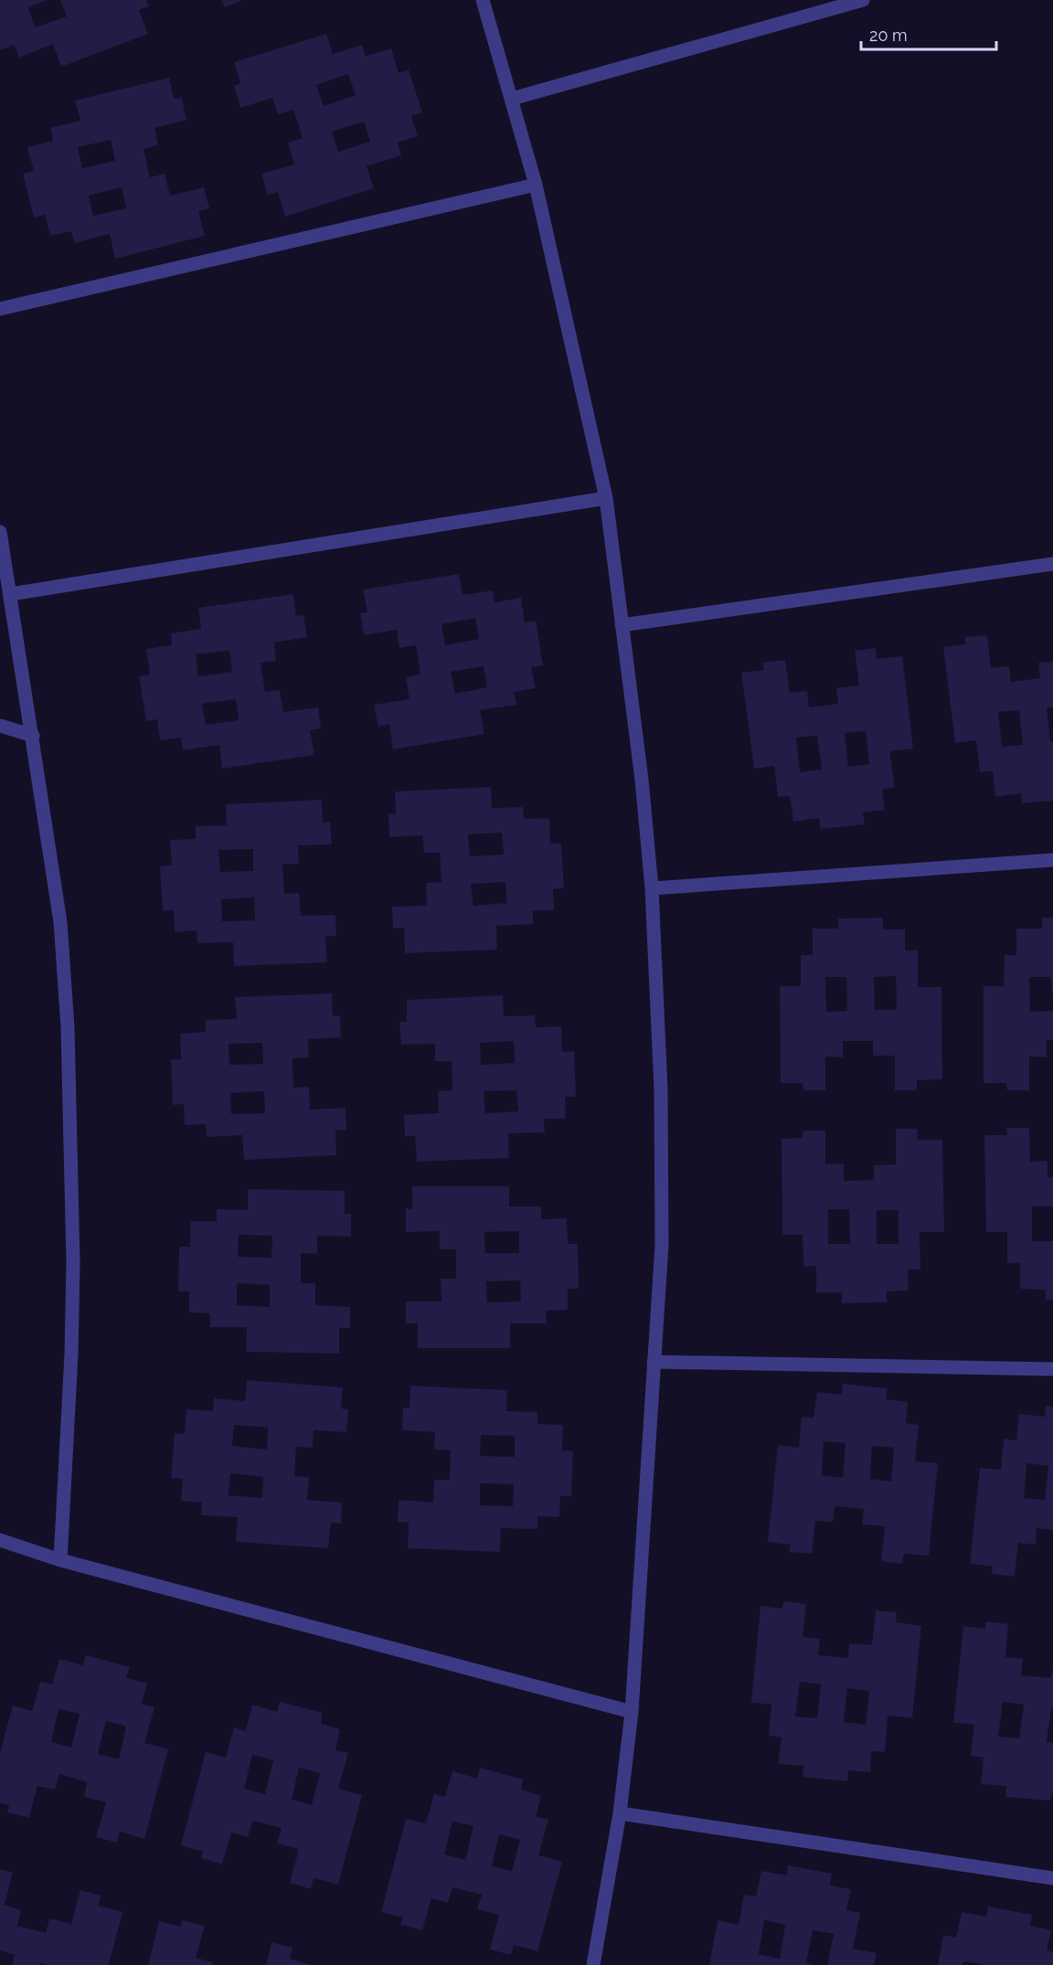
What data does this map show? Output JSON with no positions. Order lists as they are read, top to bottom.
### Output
{
  "scale_bar": "20 m"
}
